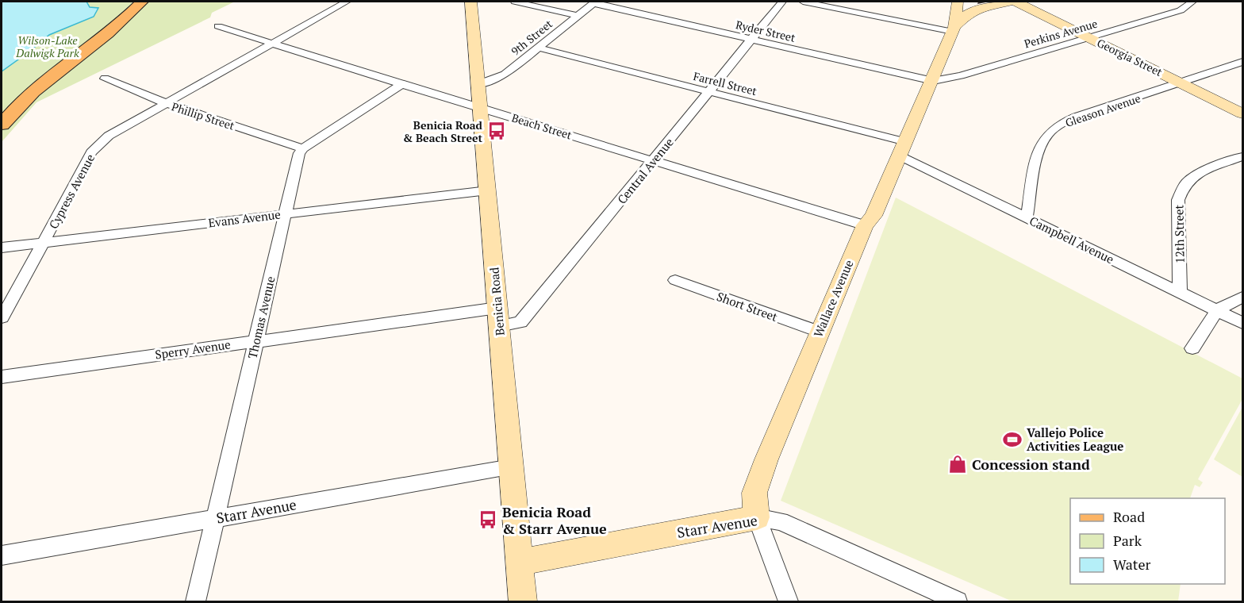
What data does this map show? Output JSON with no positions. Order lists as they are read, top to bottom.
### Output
{
  "streets": {
    "main road": [
      "Georgia Street",
      "Wallace Avenue",
      "Benicia Road",
      "Starr Avenue"
    ],
    "street": [
      "Ryder Street",
      "Perkins Avenue",
      "9th Street",
      "Farrell Street",
      "Gleason Avenue",
      "Phillip Street",
      "Beach Street",
      "Central Avenue",
      "Cypress Avenue",
      "Evans Avenue",
      "12th Street",
      "Campbell Avenue",
      "Short Street",
      "Thomas Avenue",
      "Sperry Avenue"
    ]
  },
  "crossings": [
    ["Ryder Street", "Perkins Avenue"],
    ["Ryder Street", "9th Street"],
    ["Ryder Street", "Central Avenue"],
    ["Ryder Street", "Wallace Avenue"],
    ["Perkins Avenue", "Georgia Street"],
    ["Perkins Avenue", "Wallace Avenue"],
    ["9th Street", "Farrell Street"],
    ["9th Street", "Benicia Road"],
    ["Georgia Street", "Gleason Avenue"],
    ["Farrell Street", "Central Avenue"],
    ["Farrell Street", "Campbell Avenue"],
    ["Farrell Street", "Wallace Avenue"],
    ["Gleason Avenue", "Campbell Avenue"],
    ["Phillip Street", "Cypress Avenue"],
    ["Phillip Street", "Thomas Avenue"],
    ["Beach Street", "Central Avenue"],
    ["Beach Street", "Cypress Avenue"],
    ["Beach Street", "Wallace Avenue"],
    ["Beach Street", "Benicia Road"],
    ["Central Avenue", "Benicia Road"],
    ["Central Avenue", "Sperry Avenue"],
    ["Cypress Avenue", "Evans Avenue"],
    ["Evans Avenue", "Benicia Road"],
    ["Evans Avenue", "Thomas Avenue"],
    ["12th Street", "Campbell Avenue"],
    ["Campbell Avenue", "Wallace Avenue"],
    ["Wallace Avenue", "Short Street"],
    ["Wallace Avenue", "Starr Avenue"],
    ["Benicia Road", "Sperry Avenue"],
    ["Benicia Road", "Starr Avenue"],
    ["Thomas Avenue", "Sperry Avenue"],
    ["Thomas Avenue", "Starr Avenue"]
  ],
  "parks": ["Wilson-Lake Dalwigk Park"],
  "places": {
    "bus stop": ["Benicia Road & Beach Street", "Benicia Road & Starr Avenue"],
    "sports": ["Vallejo Police Activities League"],
    "shop": ["Concession stand"]
  },
  "legend": ["Road", "Park", "Water"]
}
